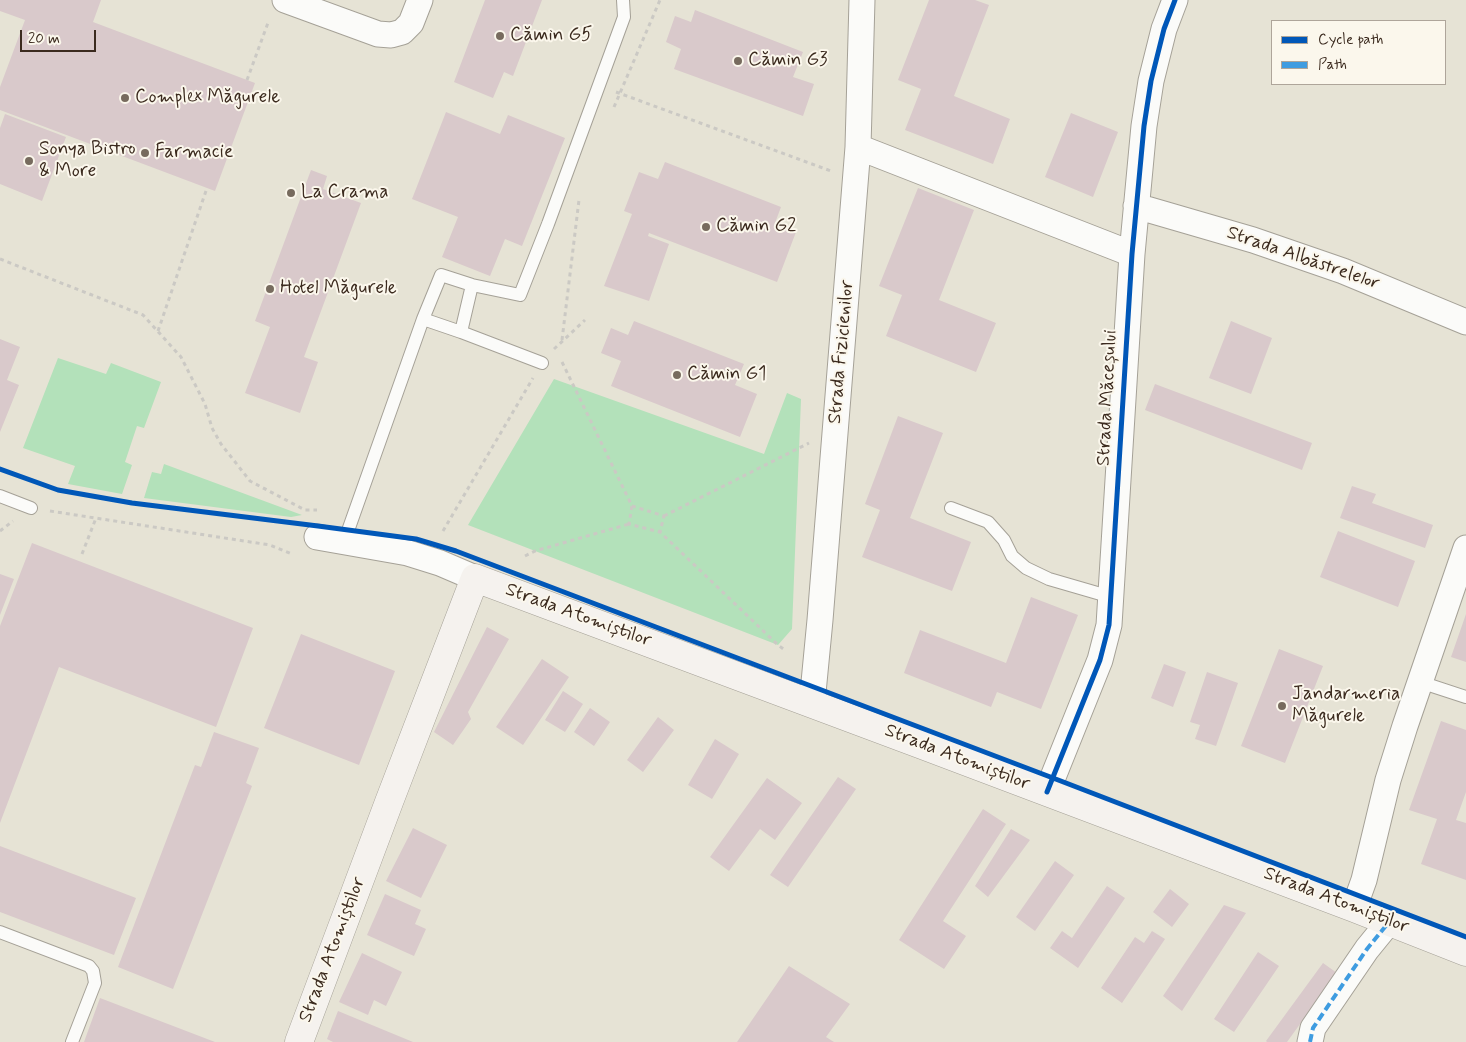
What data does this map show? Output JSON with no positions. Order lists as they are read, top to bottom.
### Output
{
  "streets": {
    "main road": ["Strada Atomiștilor"],
    "street": ["Strada Albăstrelelor", "Strada Fizicienilor", "Strada Măceșului"]
  },
  "crossings": [
    ["Strada Albăstrelelor", "Strada Măceșului"],
    ["Strada Fizicienilor", "Strada Atomiștilor"],
    ["Strada Măceșului", "Strada Atomiștilor"]
  ],
  "places": [
    "Cămin G5",
    "Cămin G3",
    "Complex Măgurele",
    "Farmacie",
    "Sonya Bistro & More",
    "La Crama",
    "Cămin G2",
    "Hotel Măgurele",
    "Cămin G1",
    "Jandarmeria Măgurele"
  ],
  "legend": ["Cycle path", "Path"],
  "scale_bar": "20 m"
}
